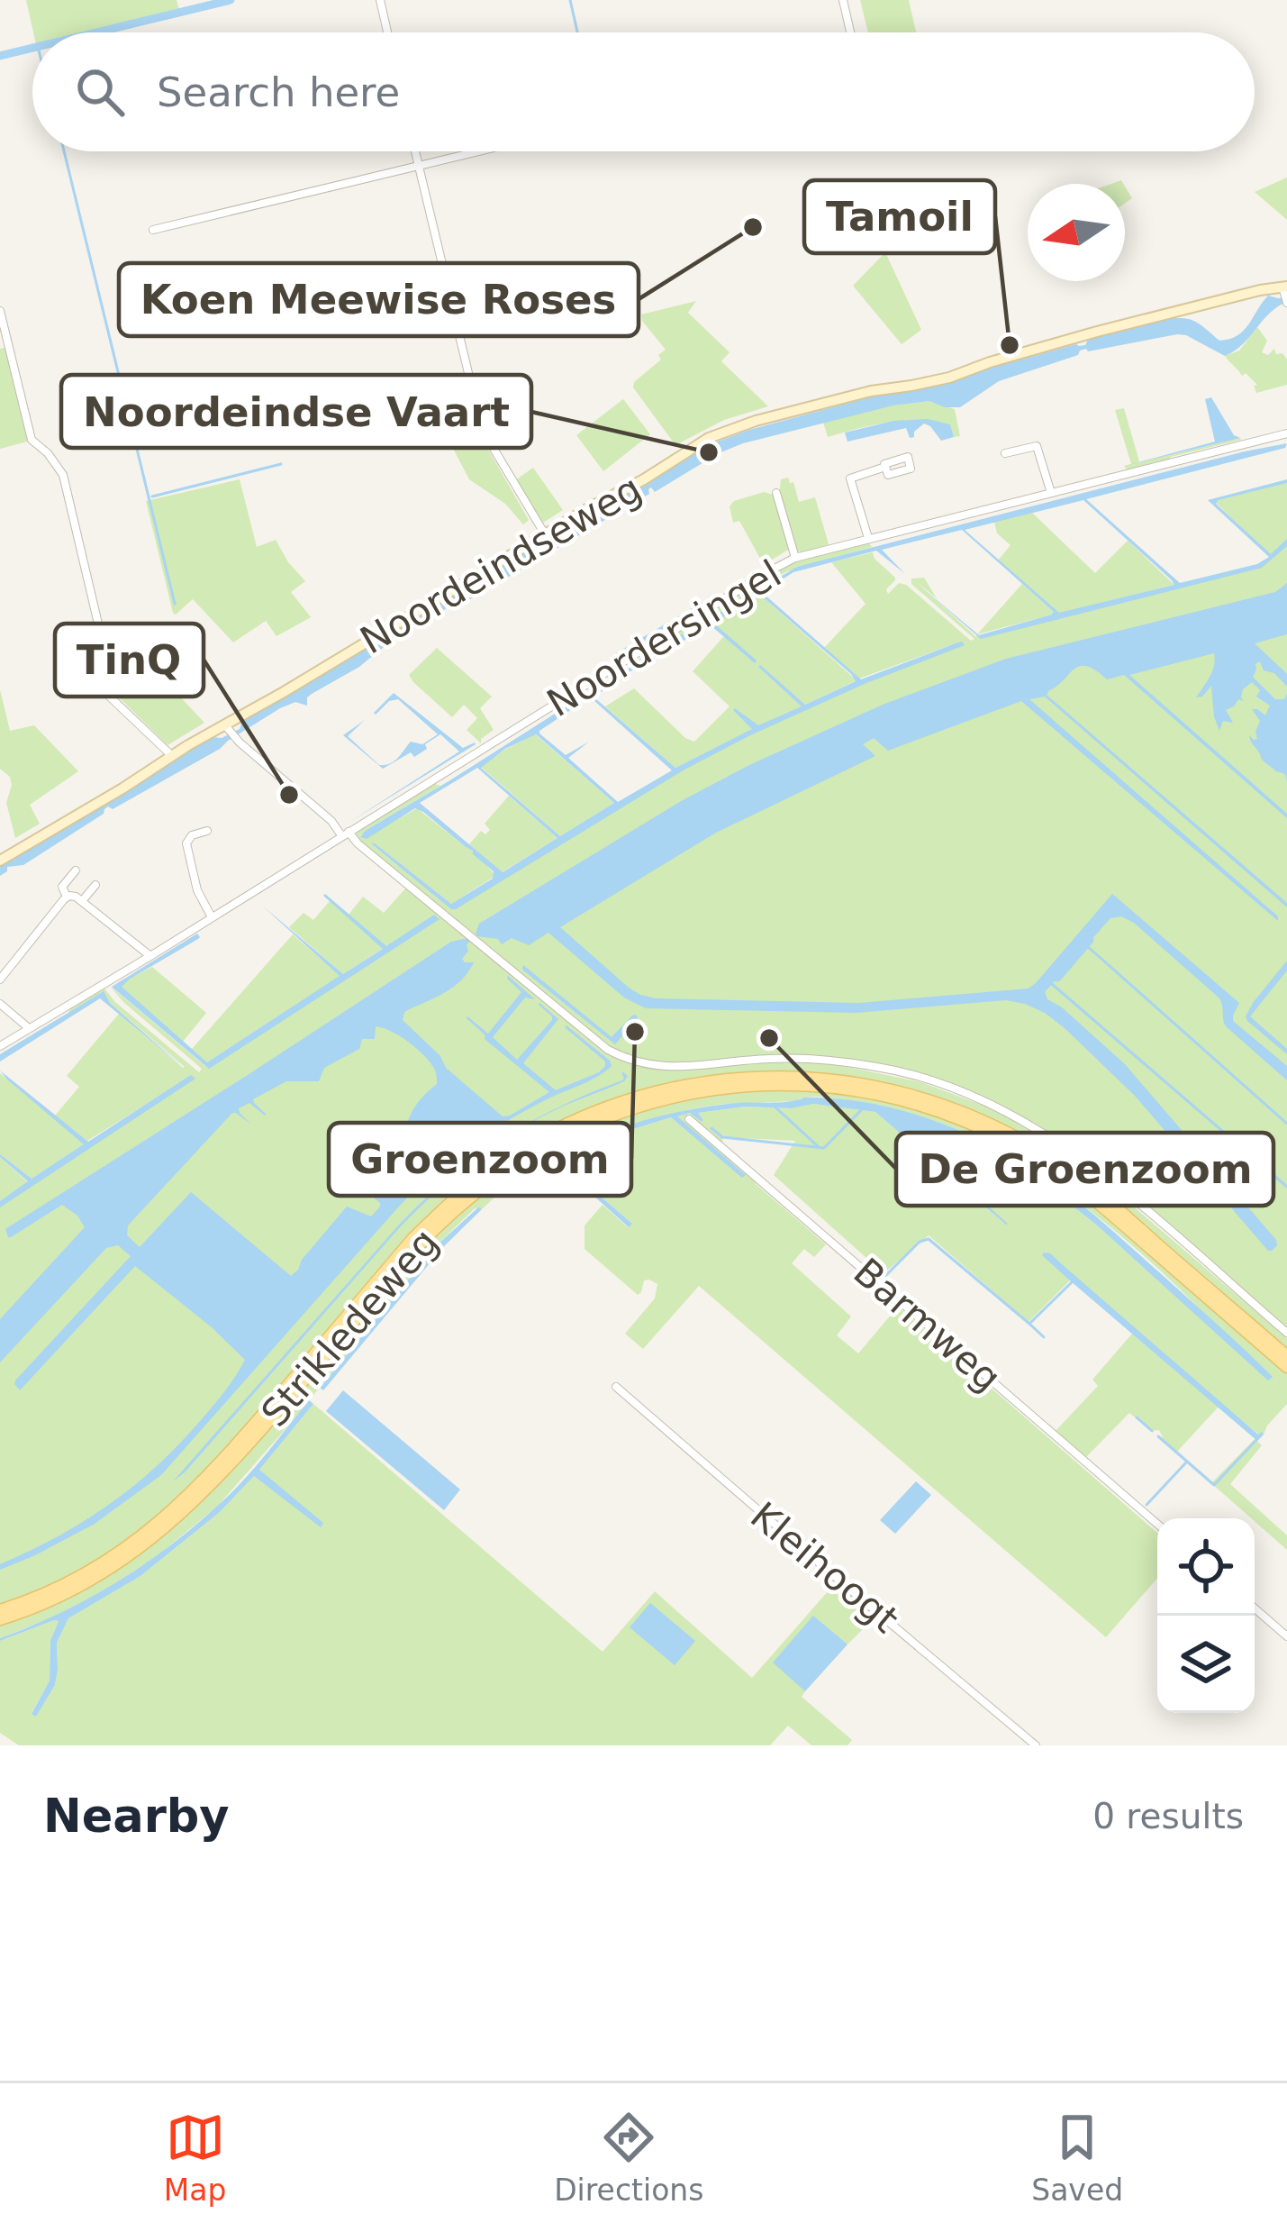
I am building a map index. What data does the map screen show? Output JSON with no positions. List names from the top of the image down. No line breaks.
{"streets":{"main road":["Strikledeweg"],"street":["Noordeindseweg","Noordersingel","Barmweg","Kleihoogt"]},"places":["Koen Meewise Roses","Tamoil","Noordeindse Vaart","TinQ","Groenzoom","De Groenzoom"],"north":"left","page":{"search":"Search here","heading":["Nearby","0 results"],"nav":["Map","Directions","Saved"]}}
